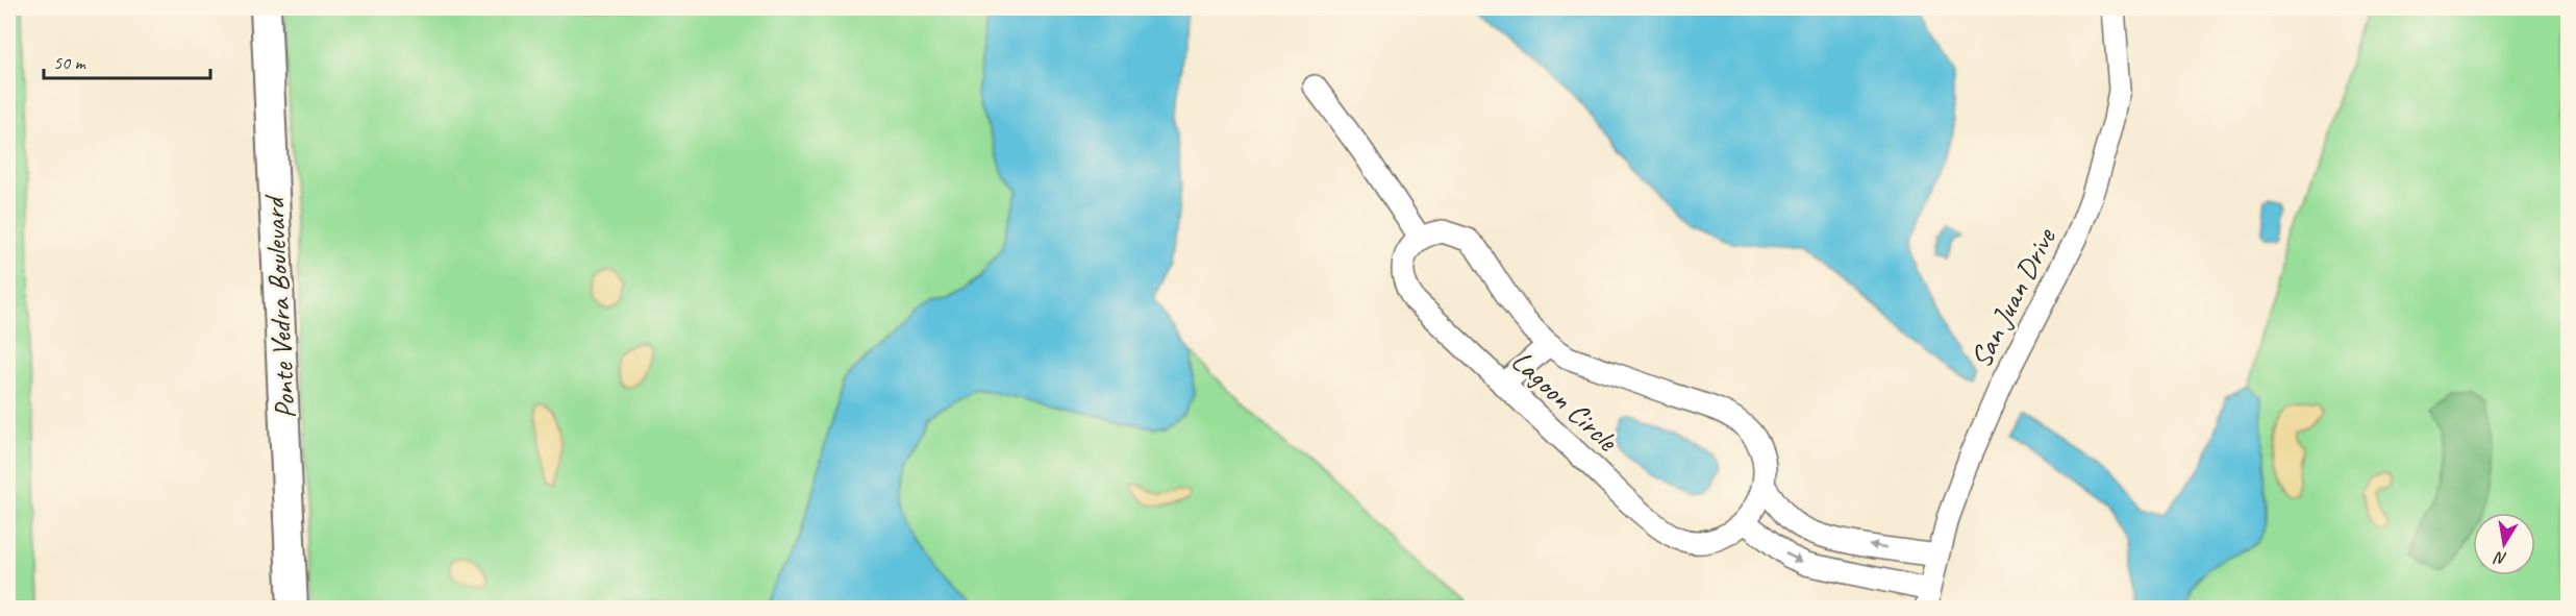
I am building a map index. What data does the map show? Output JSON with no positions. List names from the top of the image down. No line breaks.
{"streets":{"street":["San Juan Drive","Ponte Vedra Boulevard","Lagoon Circle"]},"scale_bar":"50 m","north":"bottom"}
